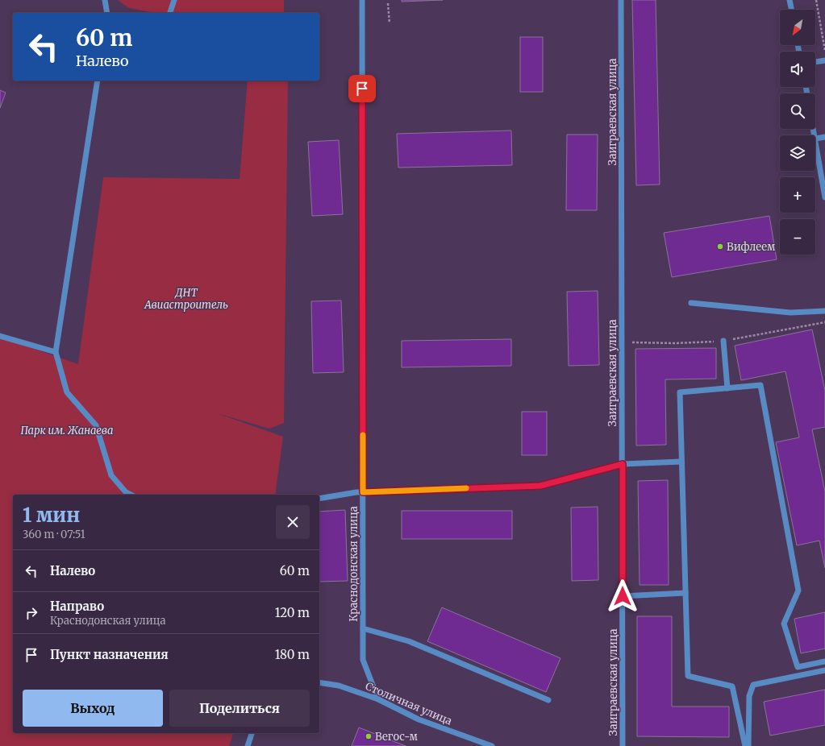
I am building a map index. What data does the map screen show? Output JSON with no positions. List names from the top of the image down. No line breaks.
{"streets":{"street":["Заиграевская улица","Краснодонская улица","Столичная улица"]},"crossings":[["Краснодонская улица","Столичная улица"]],"parks":["ДНТ Авиастроитель","Парк им. Жанаева"],"places":["Вифлеем","Вегос-м"],"north":"bottom left","page":{"map_buttons":["+","−"],"turn":["60 m","Налево"],"heading":["1 мин","360 m · 07:51"],"list":[{"name":"Налево","value":"60 m"},{"name":"Направо","note":"Краснодонская улица","value":"120 m"},{"name":"Пункт назначения","value":"180 m"}],"buttons":["Выход","Поделиться"]}}
